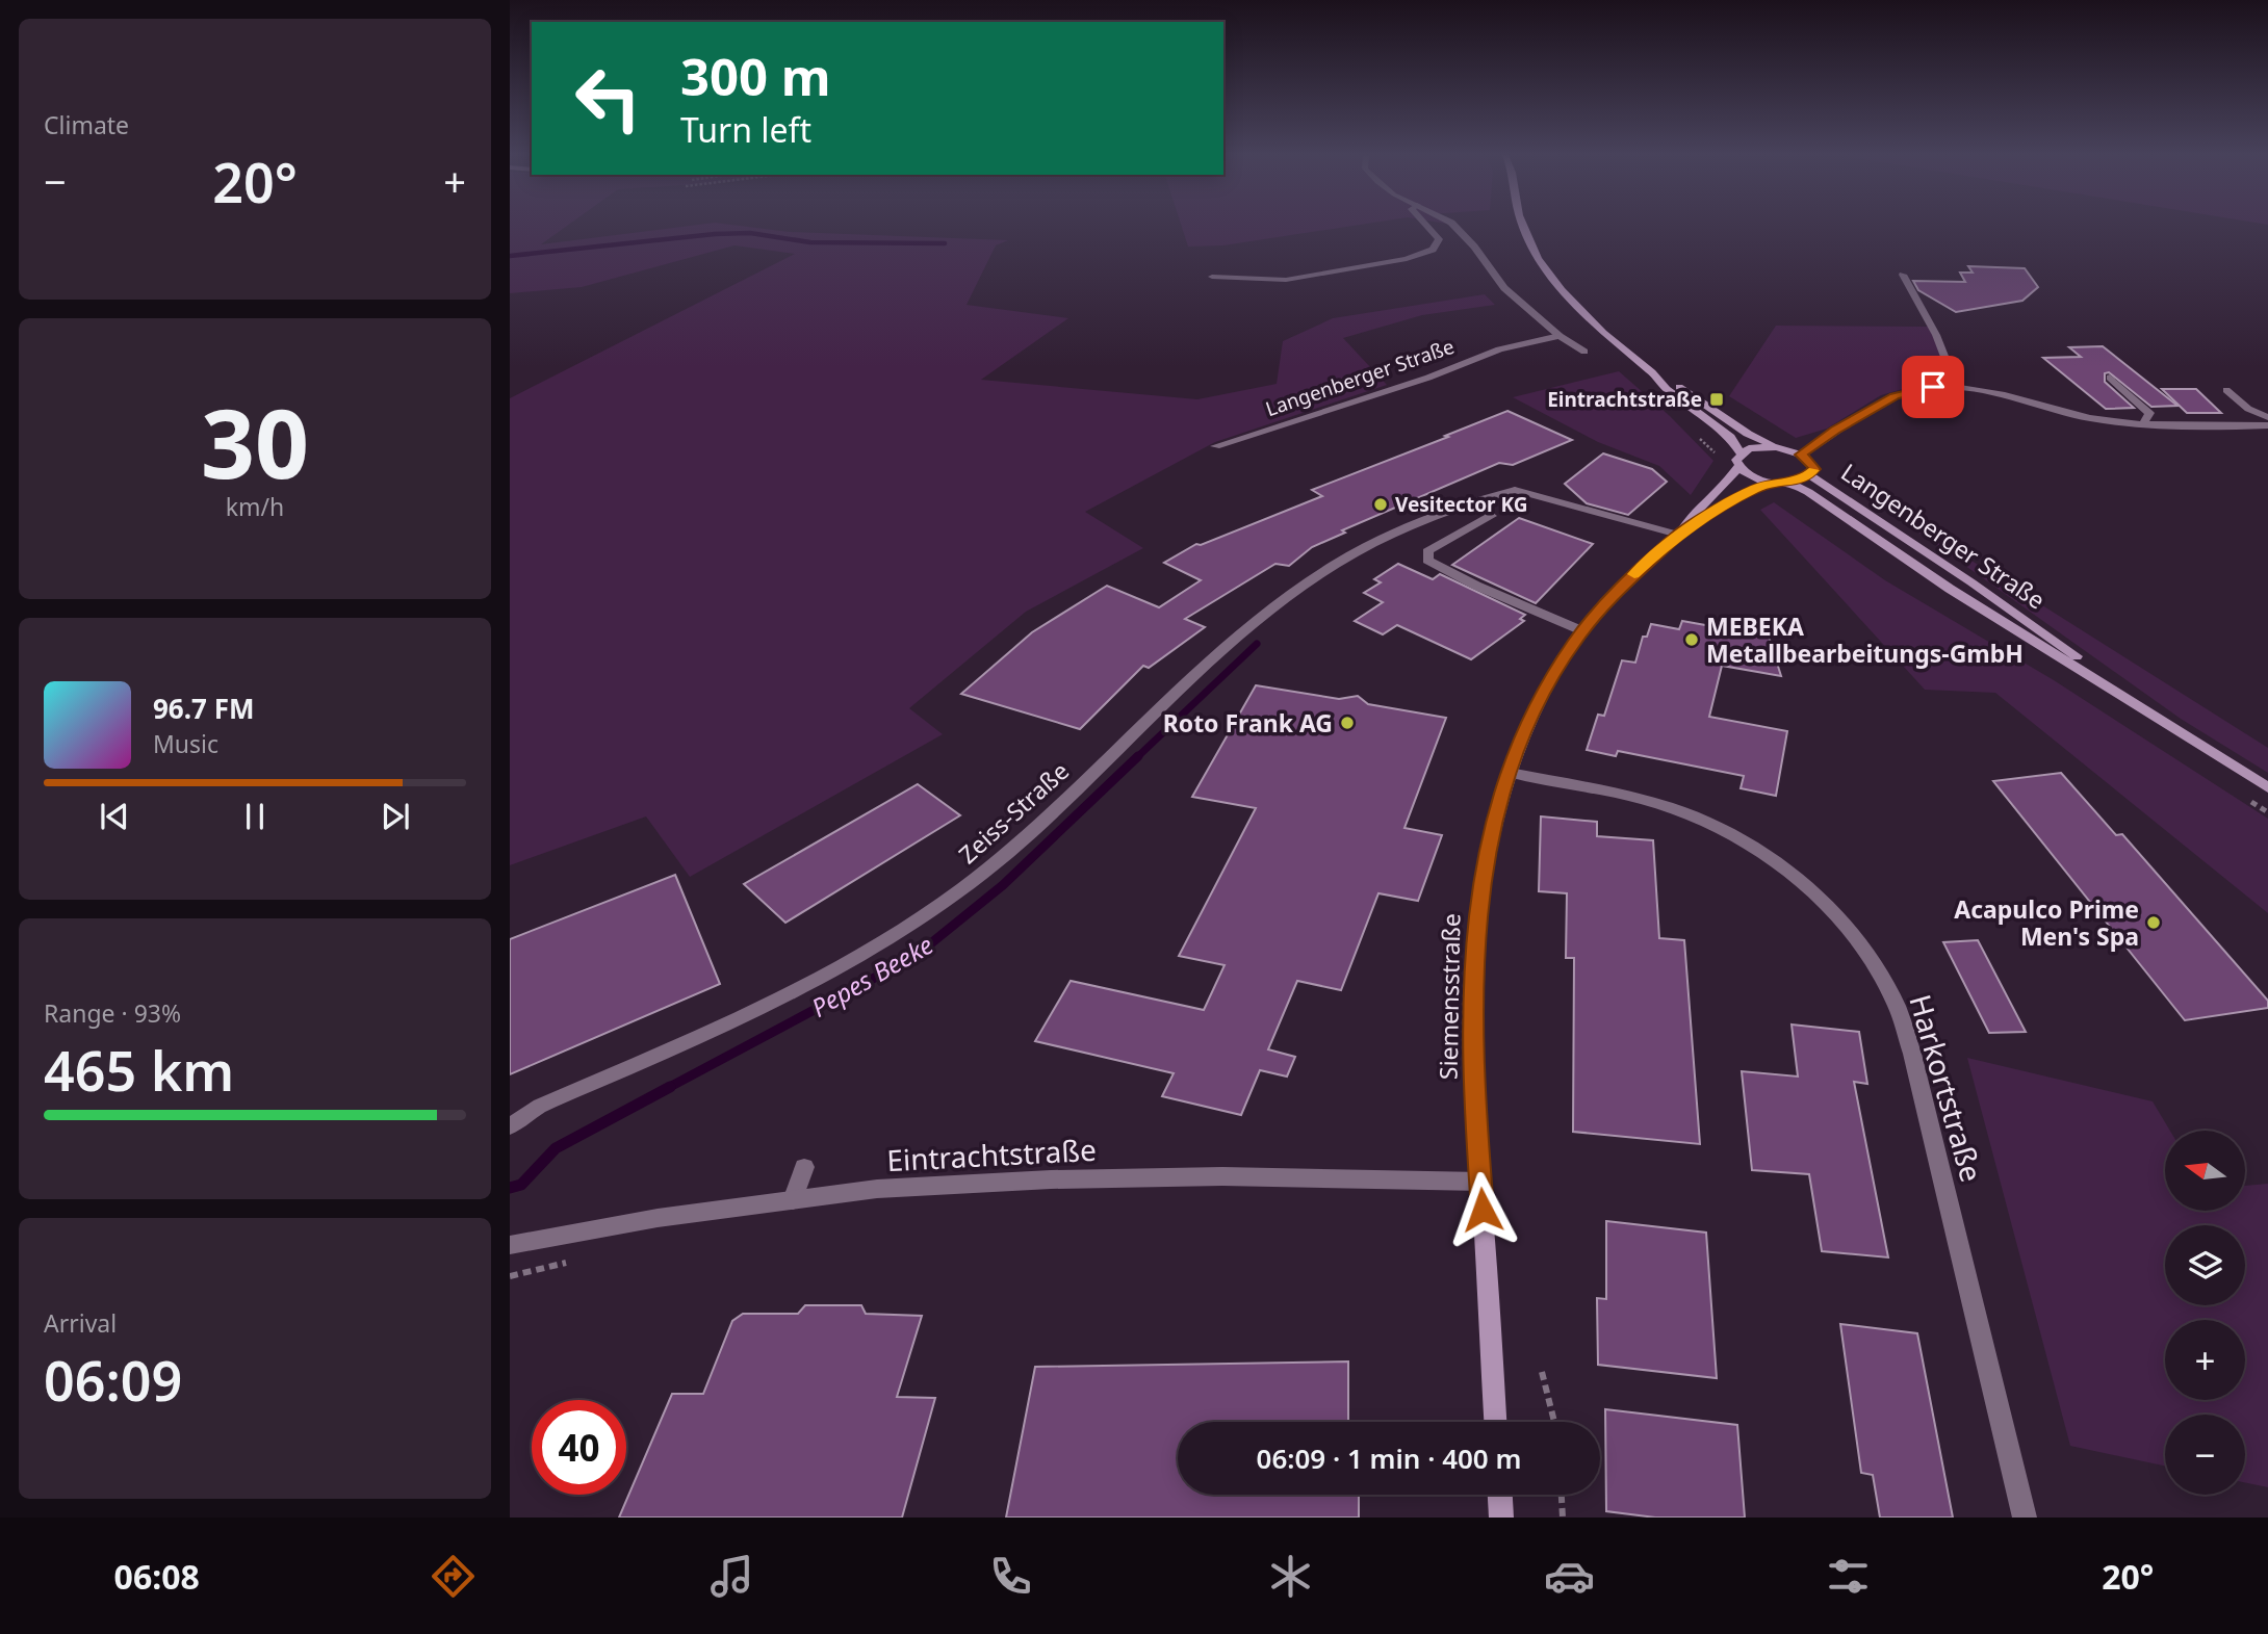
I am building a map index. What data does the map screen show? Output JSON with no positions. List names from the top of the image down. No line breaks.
{"streets":{"main road":["Langenberger Straße","Siemensstraße"],"street":["Zeiss-Straße","Harkortstraße","Eintrachtstraße"]},"crossings":[["Zeiss-Straße","Siemensstraße"],["Siemensstraße","Harkortstraße"],["Siemensstraße","Eintrachtstraße"]],"water":["Pepes Beeke"],"places":{"transit":["Eintrachtstraße"],"other":["Vesitector KG","MEBEKA Metallbearbeitungs-GmbH","Roto Frank AG","Acapulco Prime Men's Spa"]},"north":"left","page":{"tile":["Climate",["30","km/h"],["Range · 93%","465 km"],["Arrival","06:09"]],"turn":["300 m","Turn left"],"heat":["−","20°","+"],"song":["96.7 FM","Music"],"map_buttons":["+","−"],"limit":"40","trip":"06:09 · 1 min · 400 m","tabs":["06:08","20°"]}}
